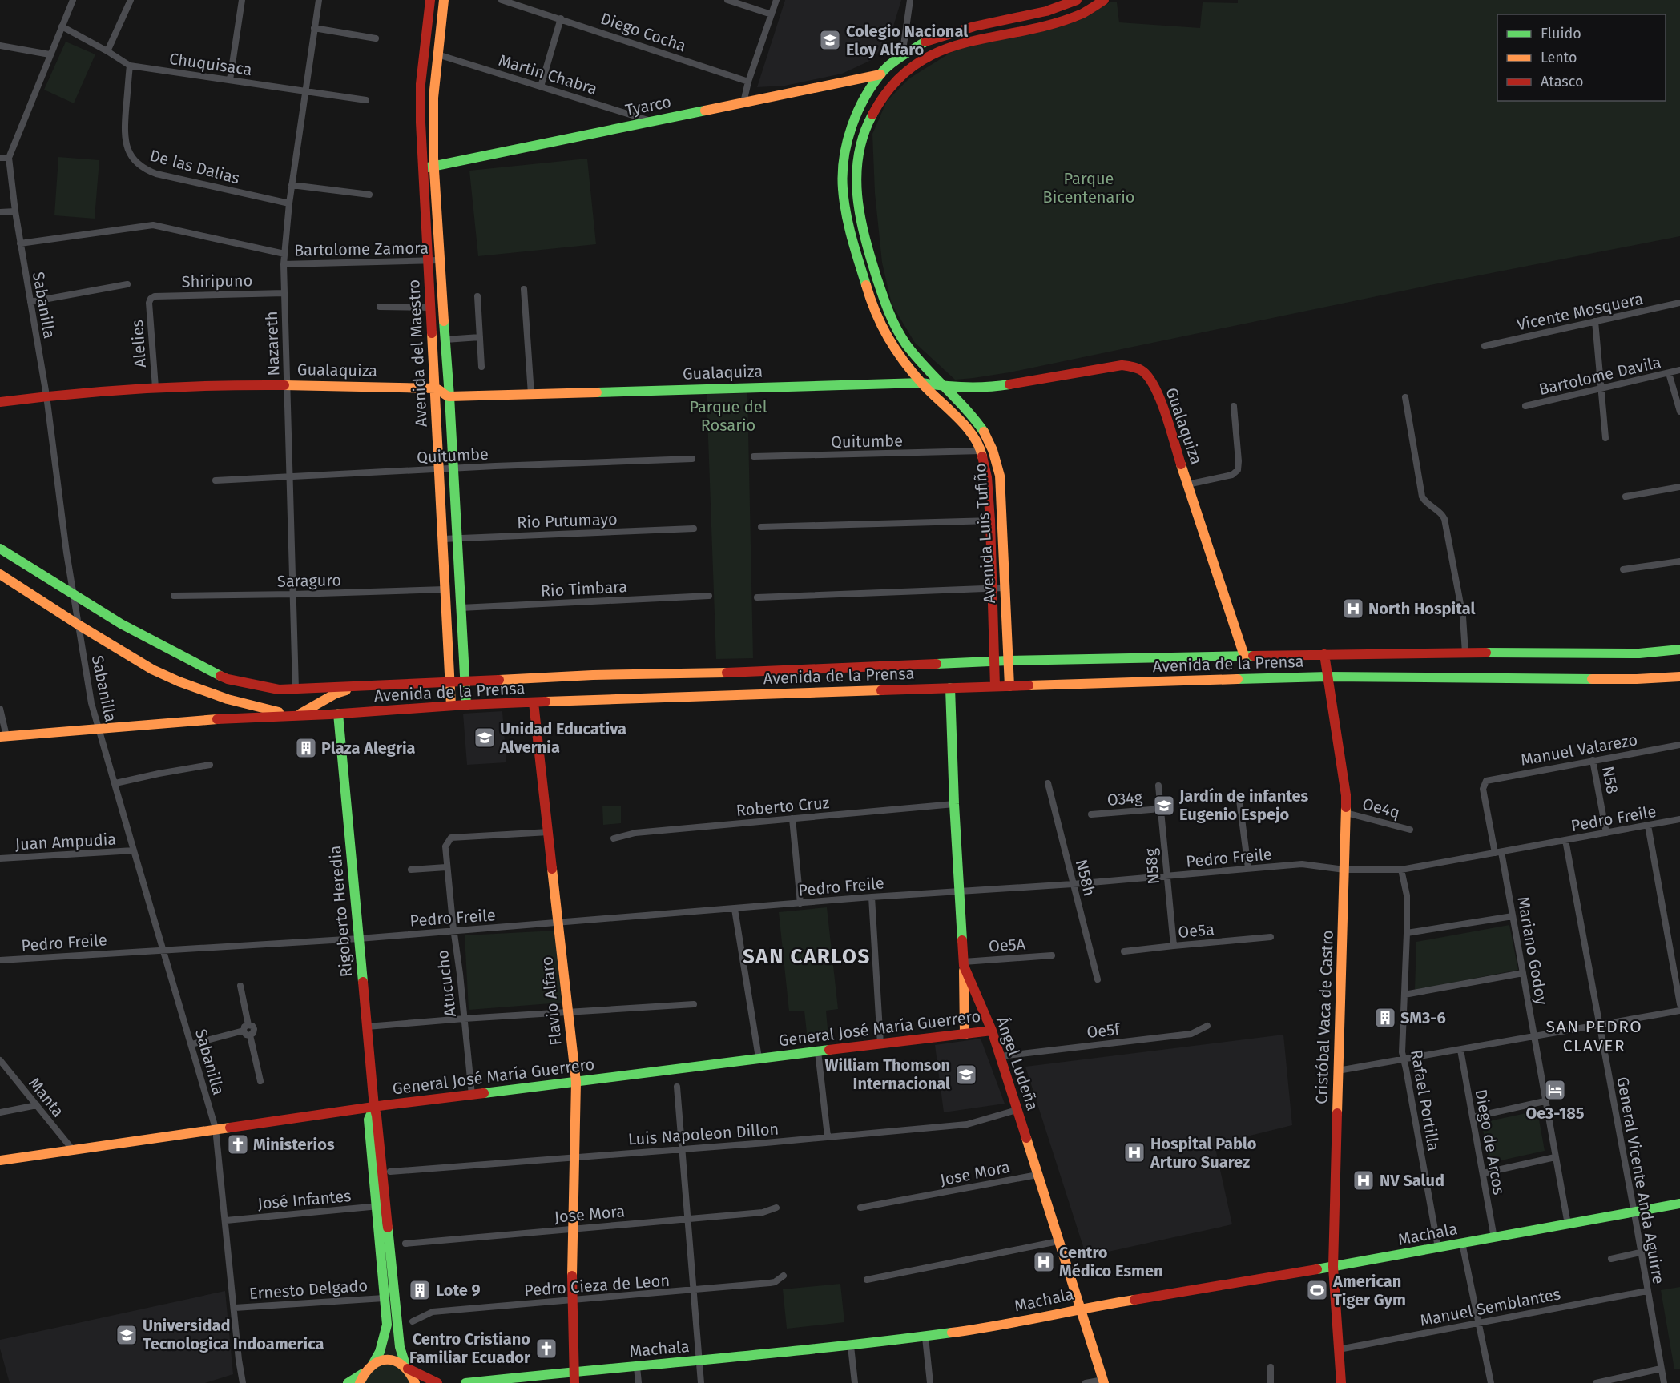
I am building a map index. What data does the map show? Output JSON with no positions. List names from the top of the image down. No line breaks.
{"streets":{"main road":["Tyarco","Avenida del Maestro","Gualaquiza","Avenida Luis Tufiño","Avenida de la Prensa","Rigoberto Heredia","Flavio Alfaro","Cristóbal Vaca de Castro","General José María Guerrero","Ángel Ludeña","Machala"],"street":["Diego Cocha","Chuquisaca","Martin Chabra","De las Dalias","Bartolome Zamora","Shiripuno","Sabanilla","Vicente Mosquera","Alelies","Nazareth","Bartolome Davila","Quitumbe","Rio Putumayo","Saraguro","Rio Timbara","Manuel Valarezo","N58","O34g","Roberto Cruz","Oe4q","Pedro Freile","Juan Ampudia","N58g","N58h","Oe5a","Oe5A","Mariano Godoy","Atucucho","Oe5f","Manta","Rafael Portilla","Luis Napoleon Dillon","Diego de Arcos","Jose Mora","General Vicente Anda Aguirre","José Infantes","Pedro Cieza de Leon","Ernesto Delgado","Manuel Semblantes"]},"crossings":[["Chuquisaca","De las Dalias"],["Chuquisaca","Sabanilla"],["Chuquisaca","Nazareth"],["Martin Chabra","Tyarco"],["Martin Chabra","Avenida del Maestro"],["Tyarco","Avenida del Maestro"],["Tyarco","Avenida Luis Tufiño"],["De las Dalias","Nazareth"],["Bartolome Zamora","Sabanilla"],["Bartolome Zamora","Nazareth"],["Bartolome Zamora","Avenida del Maestro"],["Shiripuno","Alelies"],["Shiripuno","Nazareth"],["Sabanilla","Gualaquiza"],["Sabanilla","Avenida de la Prensa"],["Sabanilla","Pedro Freile"],["Sabanilla","Juan Ampudia"],["Sabanilla","General José María Guerrero"],["Sabanilla","José Infantes"],["Sabanilla","Ernesto Delgado"],["Alelies","Gualaquiza"],["Nazareth","Gualaquiza"],["Nazareth","Quitumbe"],["Nazareth","Saraguro"],["Nazareth","Avenida de la Prensa"],["Avenida del Maestro","Gualaquiza"],["Avenida del Maestro","Quitumbe"],["Avenida del Maestro","Rio Putumayo"],["Avenida del Maestro","Saraguro"],["Avenida del Maestro","Rio Timbara"],["Avenida del Maestro","Avenida de la Prensa"],["Gualaquiza","Avenida Luis Tufiño"],["Gualaquiza","Avenida de la Prensa"],["Quitumbe","Avenida Luis Tufiño"],["Avenida Luis Tufiño","Avenida de la Prensa"],["Avenida de la Prensa","Rigoberto Heredia"],["Avenida de la Prensa","Flavio Alfaro"],["Avenida de la Prensa","Cristóbal Vaca de Castro"],["Avenida de la Prensa","Ángel Ludeña"],["Manuel Valarezo","N58"],["Manuel Valarezo","Mariano Godoy"],["N58","Pedro Freile"],["O34g","N58g"],["Roberto Cruz","Ángel Ludeña"],["Oe4q","Cristóbal Vaca de Castro"],["Pedro Freile","N58g"],["Pedro Freile","N58h"],["Pedro Freile","Rigoberto Heredia"],["Pedro Freile","Mariano Godoy"],["Pedro Freile","Atucucho"],["Pedro Freile","Flavio Alfaro"],["Pedro Freile","Cristóbal Vaca de Castro"],["Pedro Freile","Ángel Ludeña"],["Pedro Freile","Rafael Portilla"],["Pedro Freile","General Vicente Anda Aguirre"],["N58g","Oe5a"],["Rigoberto Heredia","General José María Guerrero"],["Rigoberto Heredia","José Infantes"],["Rigoberto Heredia","Ernesto Delgado"],["Oe5A","Ángel Ludeña"],["Mariano Godoy","Machala"],["Atucucho","Flavio Alfaro"],["Atucucho","General José María Guerrero"],["Flavio Alfaro","General José María Guerrero"],["Flavio Alfaro","Luis Napoleon Dillon"],["Flavio Alfaro","Jose Mora"],["Flavio Alfaro","Machala"],["Flavio Alfaro","Pedro Cieza de Leon"],["Cristóbal Vaca de Castro","Machala"],["Cristóbal Vaca de Castro","Manuel Semblantes"],["General José María Guerrero","Ángel Ludeña"],["General José María Guerrero","Manta"],["Oe5f","Ángel Ludeña"],["Ángel Ludeña","Luis Napoleon Dillon"],["Ángel Ludeña","Jose Mora"],["Ángel Ludeña","Machala"],["Rafael Portilla","Machala"],["Diego de Arcos","Machala"],["General Vicente Anda Aguirre","Machala"],["General Vicente Anda Aguirre","Manuel Semblantes"]],"districts":["SAN CARLOS","SAN PEDRO CLAVER"],"parks":["Parque Bicentenario","Parque del Rosario"],"places":{"school or university":["Colegio Nacional Eloy Alfaro","Unidad Educativa Alvernia","Jardín de infantes Eugenio Espejo","William Thomson Internacional","Universidad Tecnologica Indoamerica"],"hospital":["North Hospital","Hospital Pablo Arturo Suarez","NV Salud","Centro Médico Esmen"],"building":["Plaza Alegria","SM3-6","Lote 9"],"hotel":["Oe3-185"],"church":["Ministerios","Centro Cristiano Familiar Ecuador"],"sports":["American Tiger Gym"]},"legend":["Fluido","Lento","Atasco"]}
